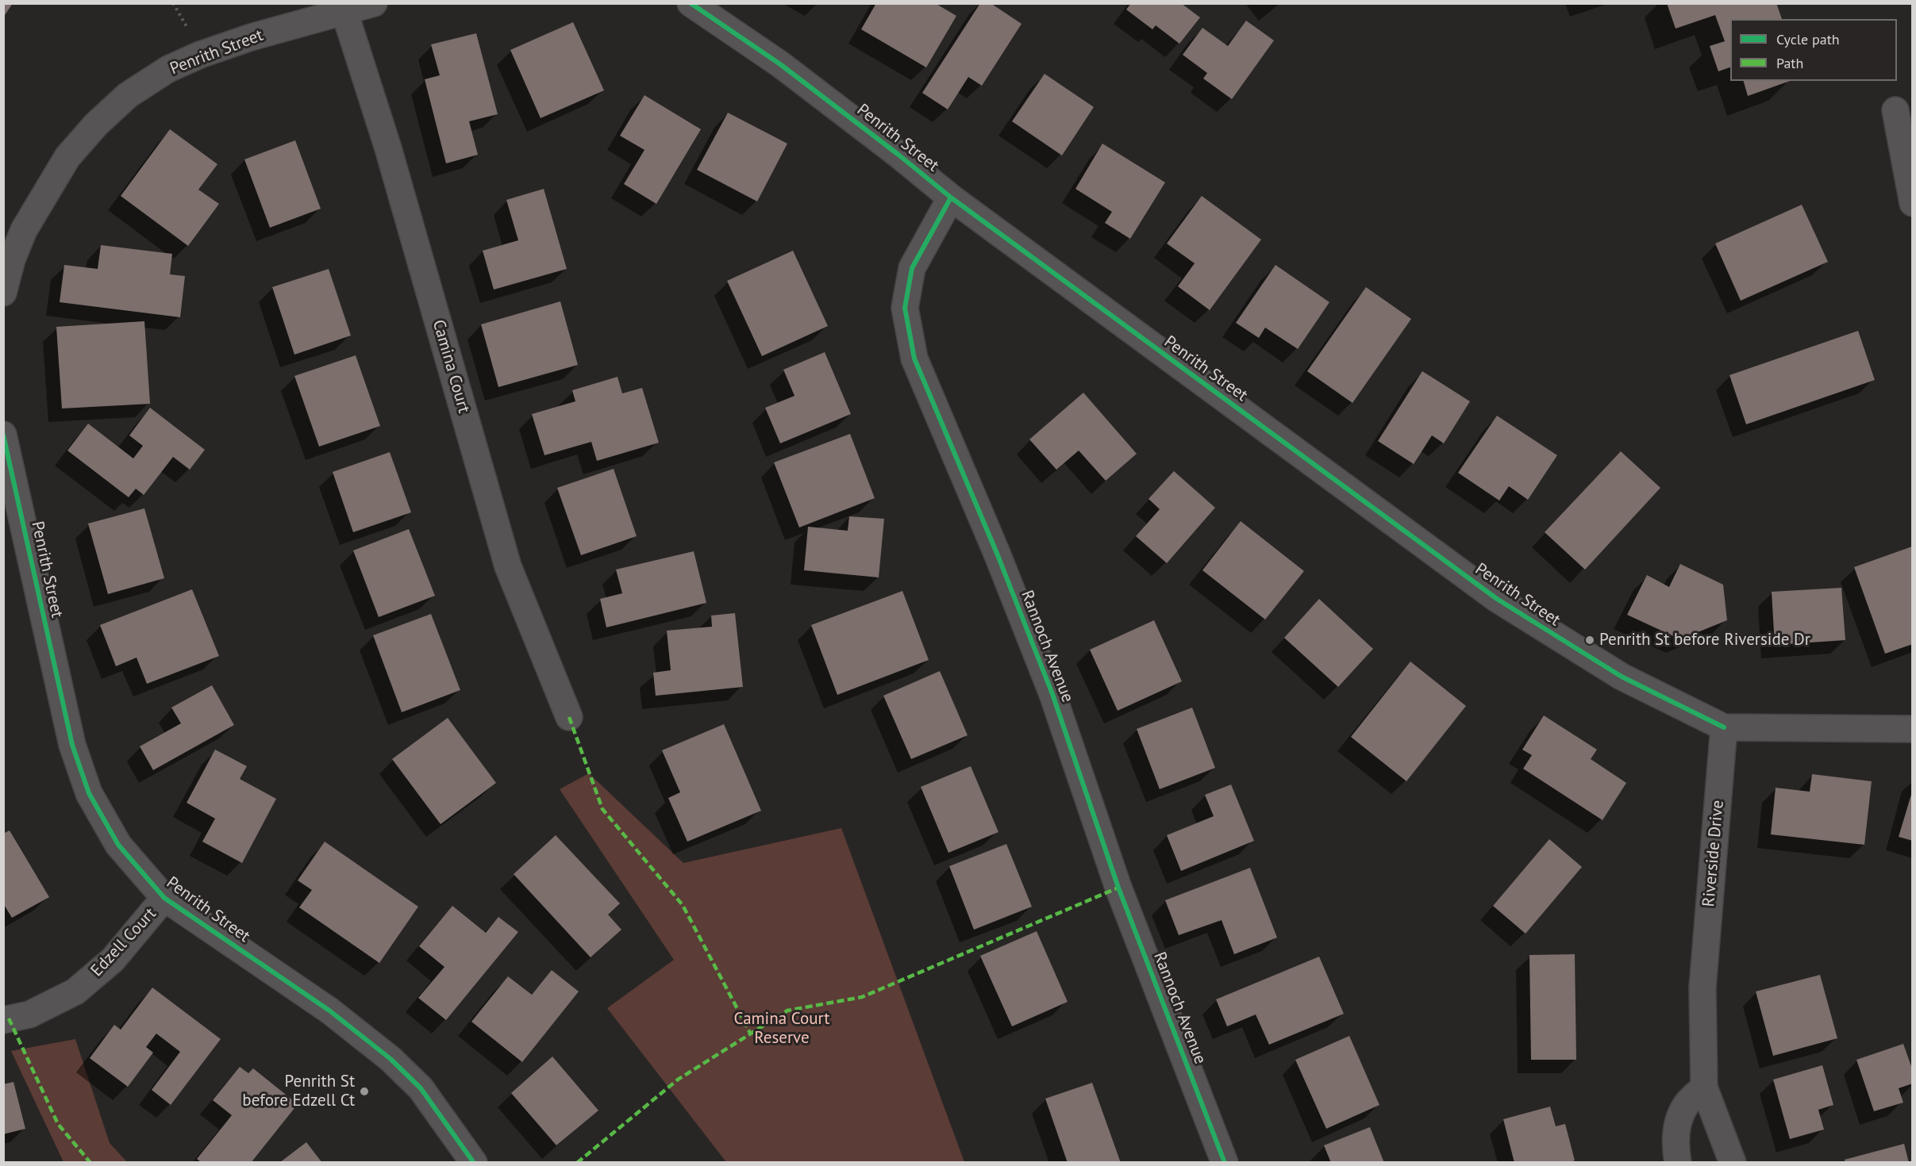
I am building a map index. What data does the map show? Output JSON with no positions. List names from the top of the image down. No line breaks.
{"streets":{"street":["Penrith Street","Camina Court","Rannoch Avenue","Riverside Drive","Edzell Court"]},"crossings":[["Penrith Street","Camina Court"],["Penrith Street","Rannoch Avenue"],["Penrith Street","Riverside Drive"],["Penrith Street","Edzell Court"]],"parks":["Camina Court Reserve"],"places":["Penrith St before Riverside Dr","Penrith St before Edzell Ct"],"legend":["Cycle path","Path"]}
